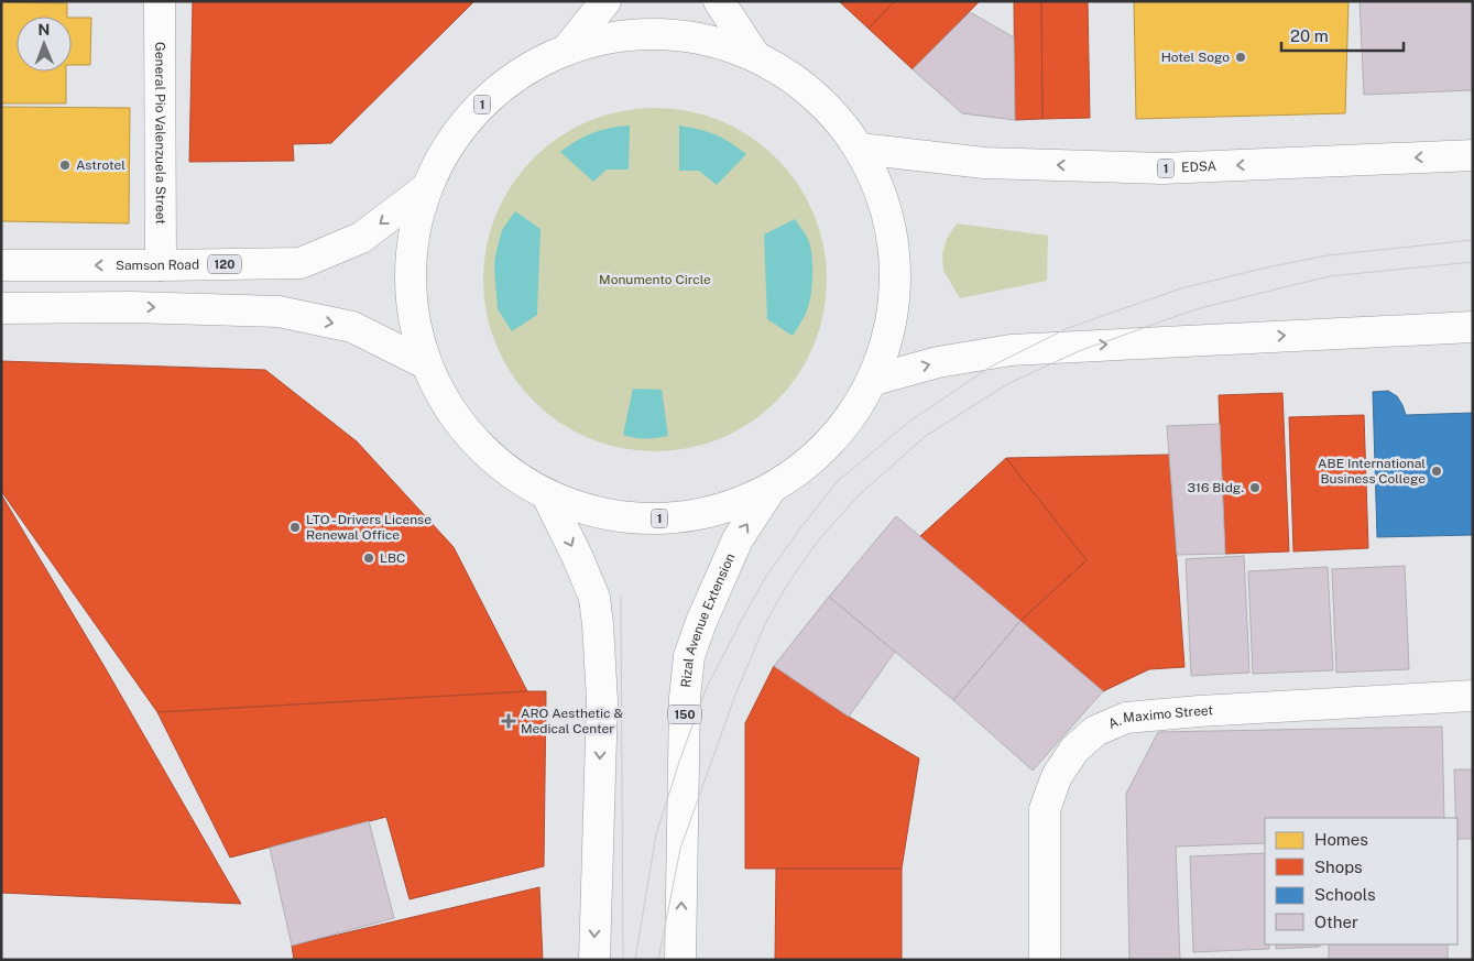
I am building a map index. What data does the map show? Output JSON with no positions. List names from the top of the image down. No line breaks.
{"streets":{"main road":["1","General Pio Valenzuela Street","EDSA","120","Samson Road","Rizal Avenue Extension","150","A. Maximo Street"]},"crossings":[["1","EDSA"],["1","Samson Road"],["1","Rizal Avenue Extension"],["General Pio Valenzuela Street","Samson Road"]],"parks":["Monumento Circle"],"places":{"other":["Hotel Sogo","Astrotel","ABE International Business College","316 Bldg.","LTO - Drivers License Renewal Office","LBC"],"health":["ARO Aesthetic & Medical Center"]},"legend":["Homes","Shops","Schools","Other"],"scale_bar":"20 m","north":"top"}
